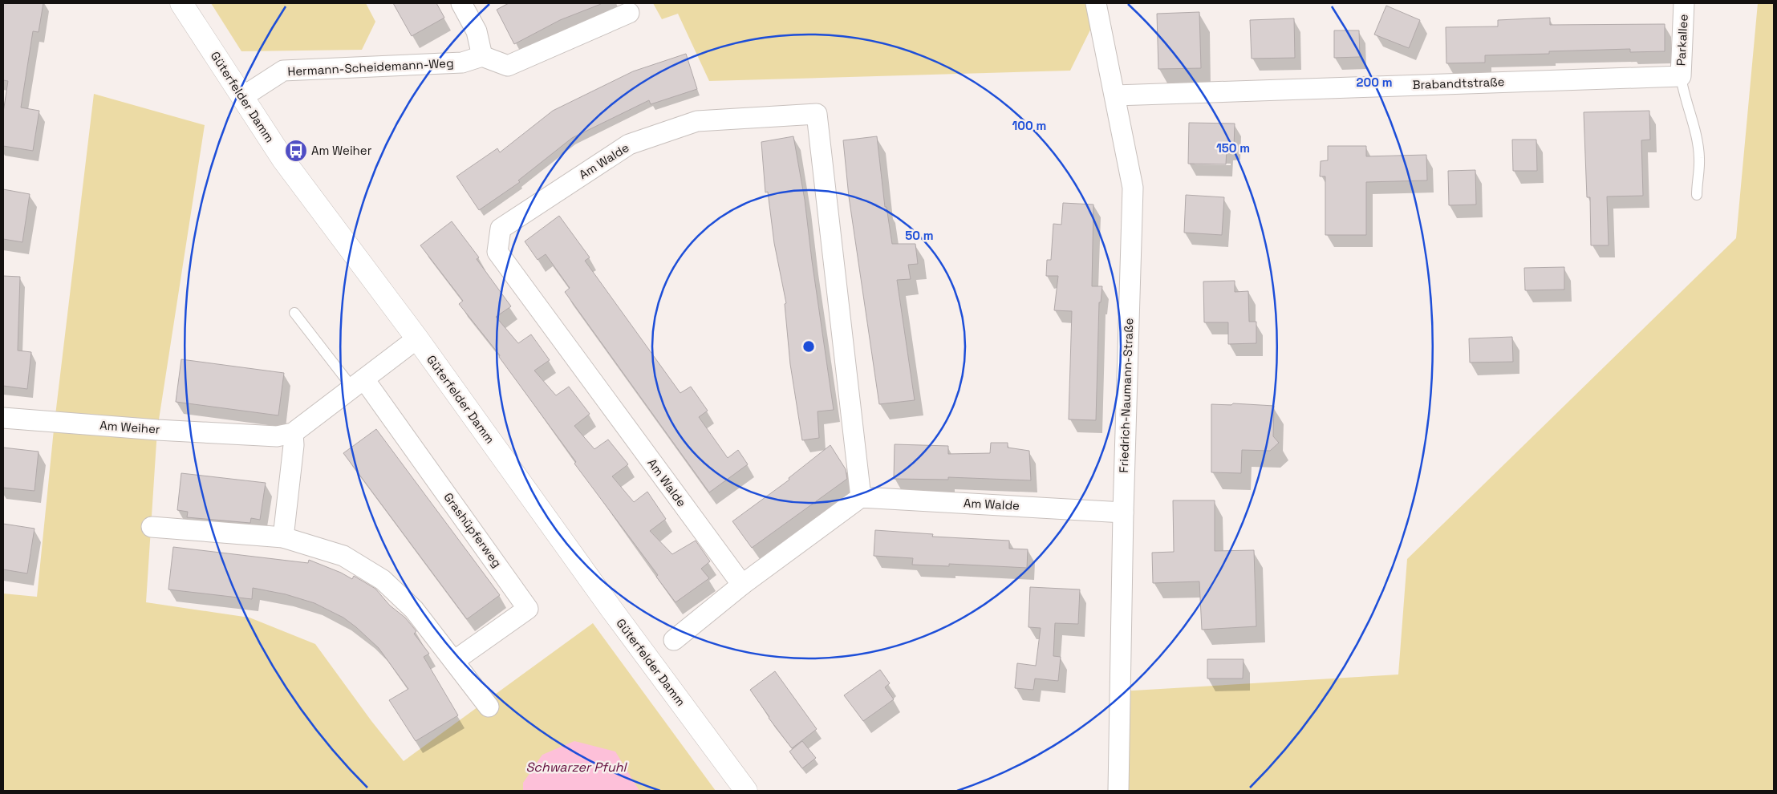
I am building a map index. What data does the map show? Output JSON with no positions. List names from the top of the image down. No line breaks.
{"streets":{"street":["Parkallee","Hermann-Scheidemann-Weg","Brabandtstraße","Güterfelder Damm","Am Walde","Friedrich-Naumann-Straße","Am Weiher","Grashüpferweg"]},"crossings":[["Parkallee","Brabandtstraße"],["Hermann-Scheidemann-Weg","Güterfelder Damm"],["Brabandtstraße","Friedrich-Naumann-Straße"],["Güterfelder Damm","Am Weiher"],["Am Walde","Friedrich-Naumann-Straße"],["Am Weiher","Grashüpferweg"]],"water":["Schwarzer Pfuhl"],"places":{"bus stop":["Am Weiher"]},"rings":["200 m","100 m","150 m","50 m"]}
